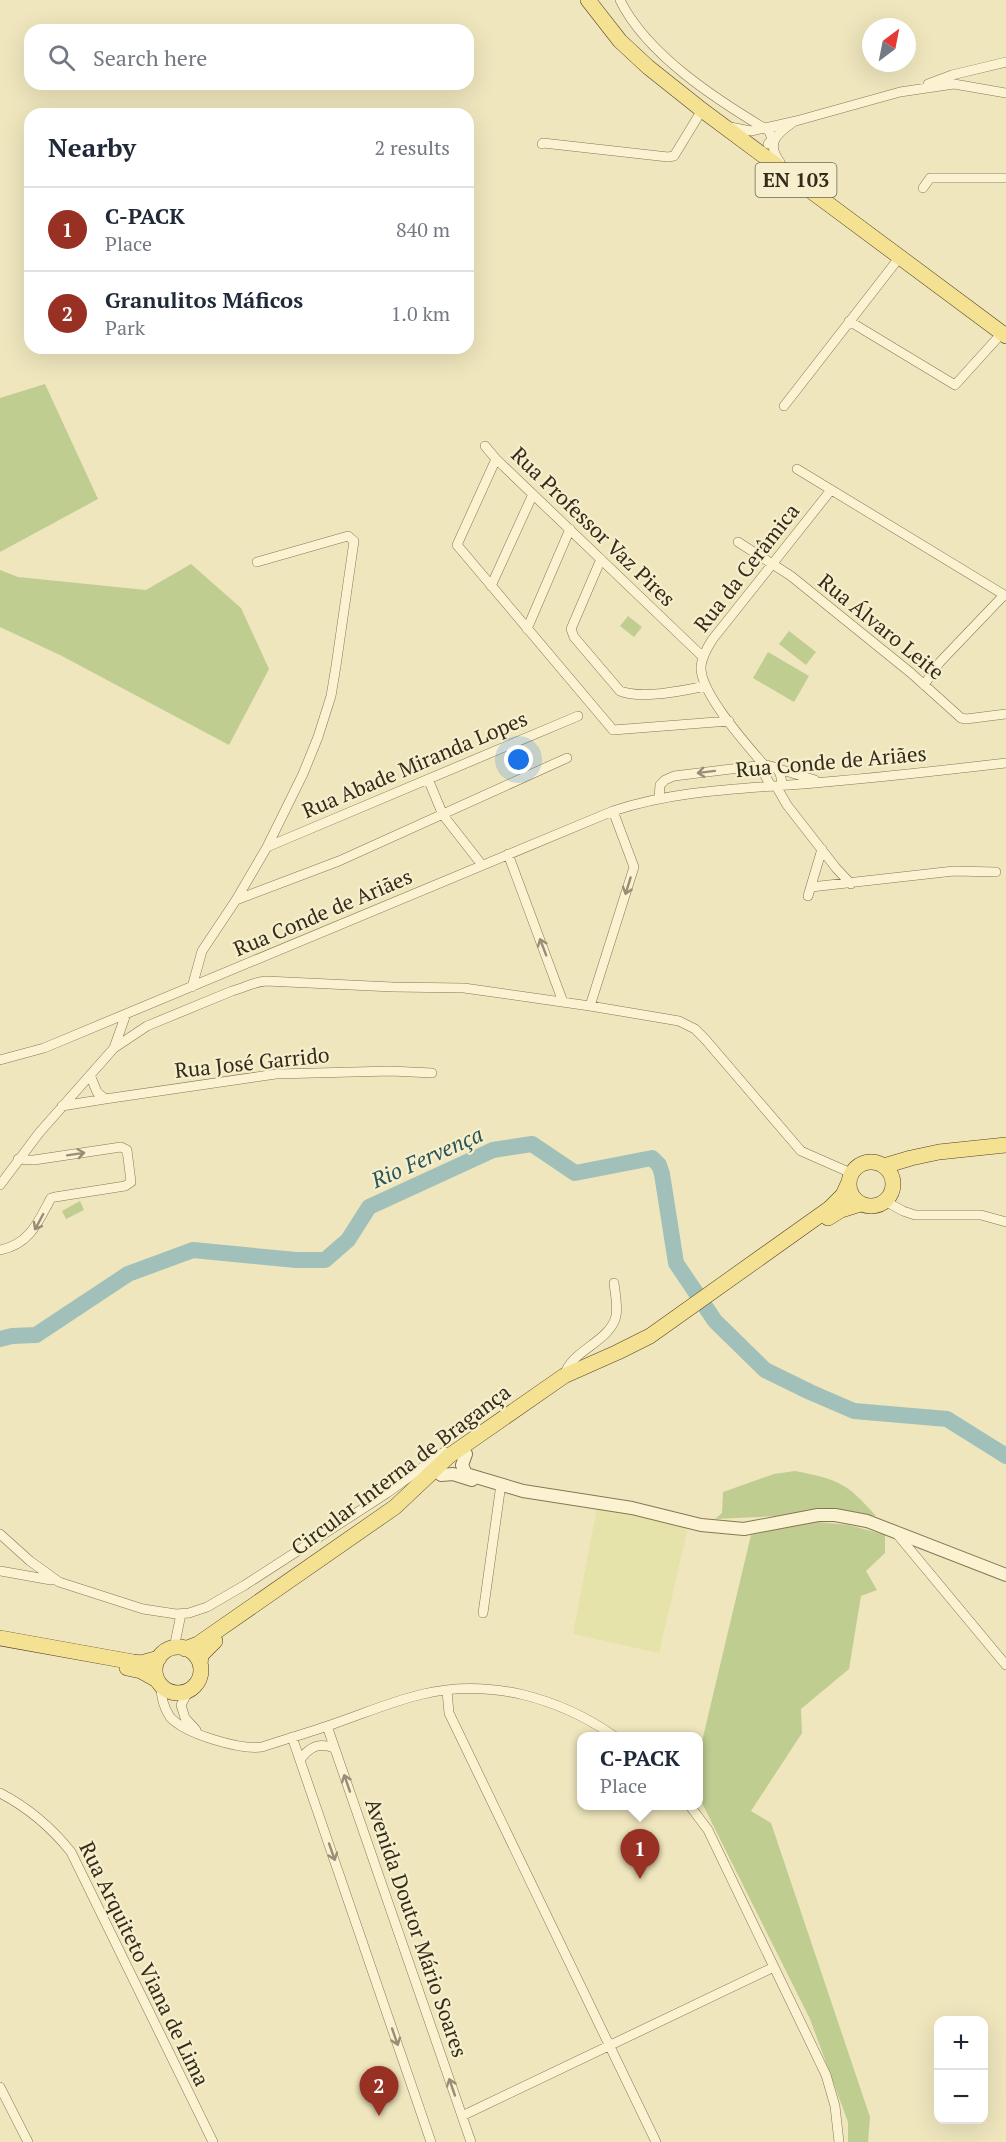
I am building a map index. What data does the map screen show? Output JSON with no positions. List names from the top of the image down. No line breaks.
{"streets":{"main road":["EN 103","Circular Interna de Bragança"],"street":["Rua Professor Vaz Pires","Rua da Cerâmica","Rua Álvaro Leite","Rua Conde de Ariães","Rua Abade Miranda Lopes","Rua José Garrido","Avenida Doutor Mário Soares","Rua Arquiteto Viana de Lima"]},"crossings":[["Rua Professor Vaz Pires","Rua da Cerâmica"],["Rua da Cerâmica","Rua Álvaro Leite"]],"water":["Rio Fervença"],"north":"top right","page":{"search":"Search here","heading":["Nearby","2 results"],"list":[{"mark":"1","name":"C-PACK","note":"Place","value":"840 m"},{"mark":"2","name":"Granulitos Máficos","note":"Park","value":"1.0 km"}],"popup":["C-PACK","Place"],"pins":["1","2"],"map_buttons":["+","−"]}}
